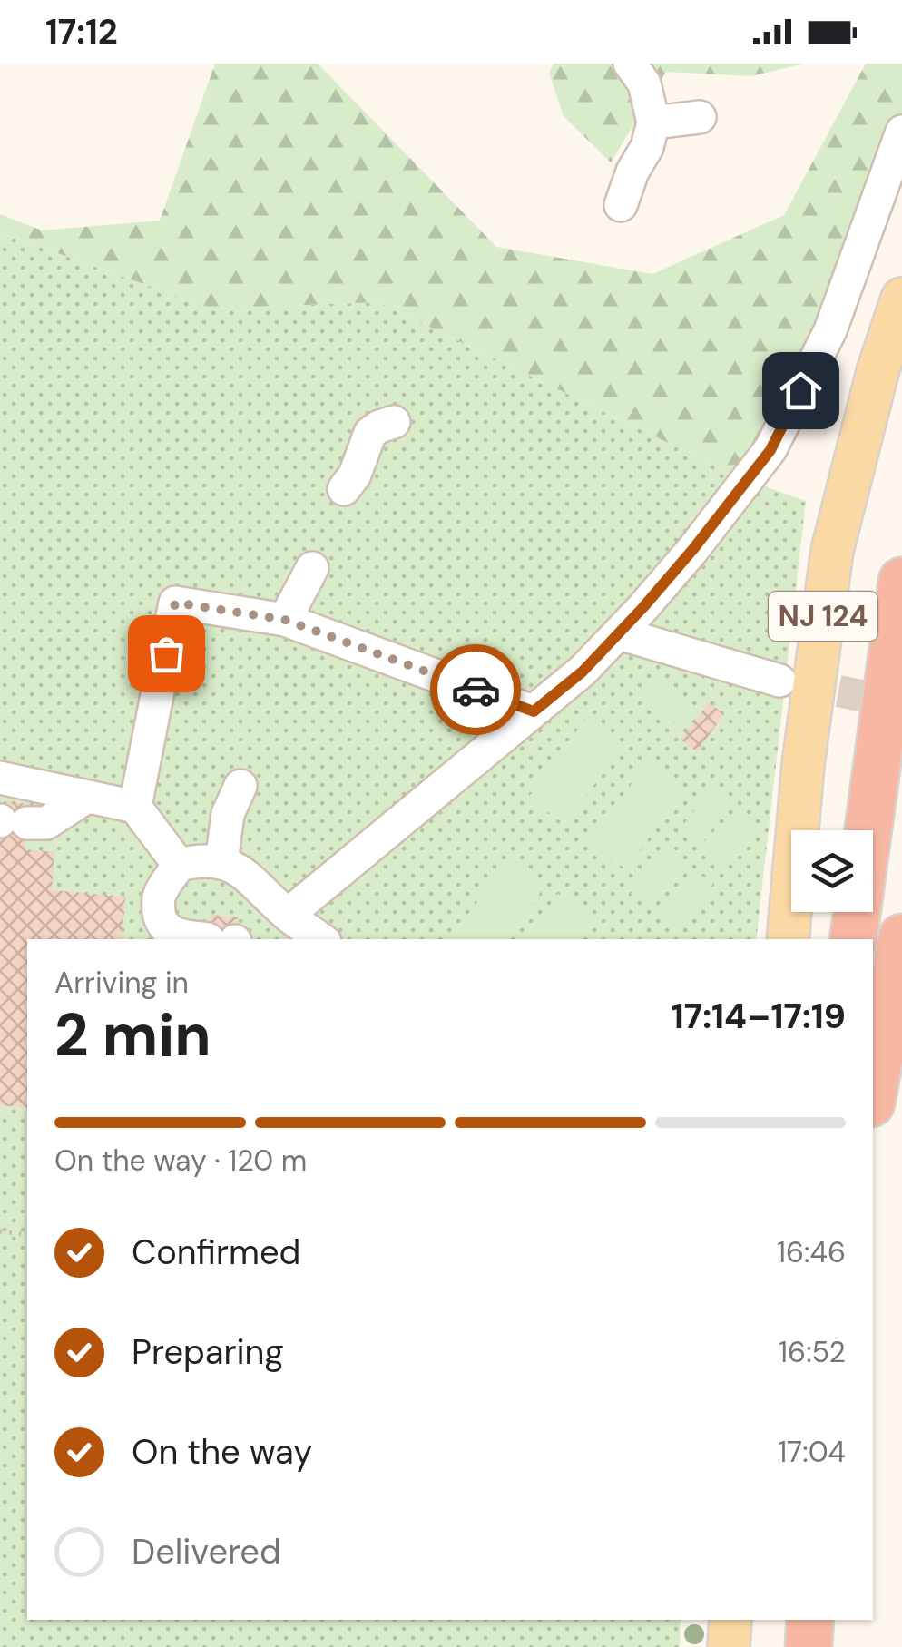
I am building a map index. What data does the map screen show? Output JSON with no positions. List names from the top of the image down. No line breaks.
{"streets":{"main road":["NJ 124"]},"page":{"status":"17:12","heading":["2 min","Arriving in","17:14–17:19"],"bar":"On the way · 120 m","list":[["Confirmed","16:46"],["Preparing","16:52"],["On the way","17:04"],"Delivered"]}}
